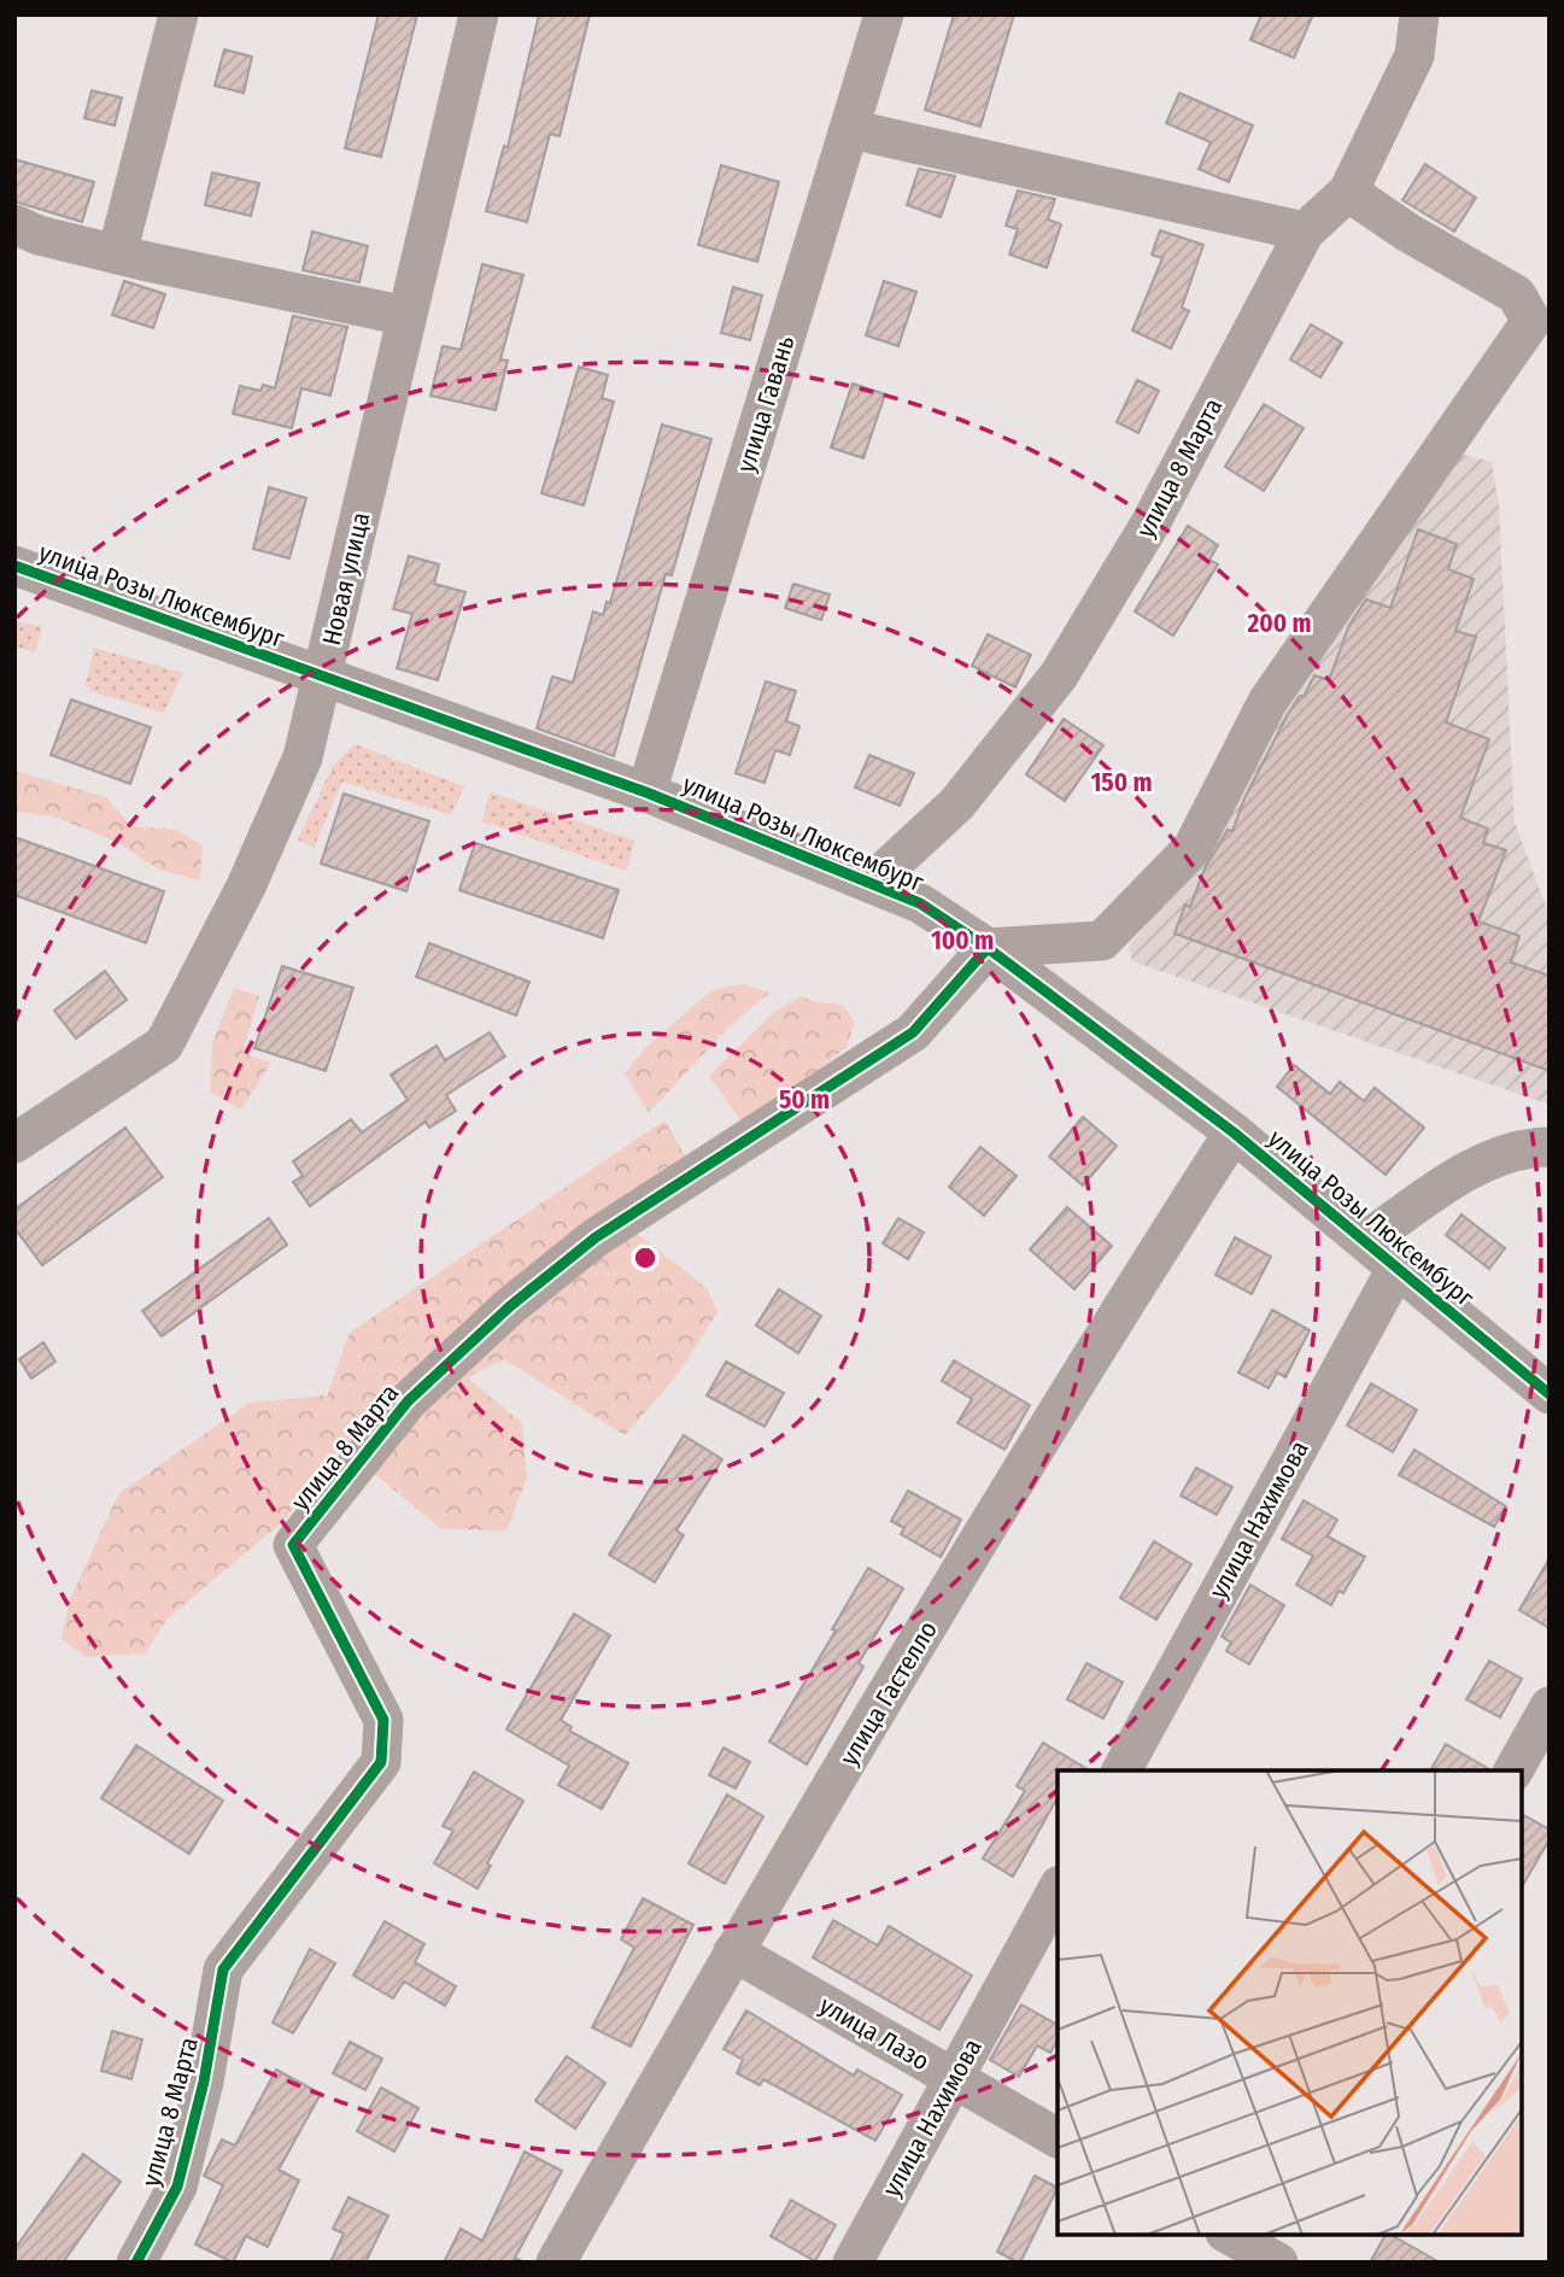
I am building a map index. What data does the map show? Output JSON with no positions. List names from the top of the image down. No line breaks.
{"streets":{"street":["улица Гавань","улица 8 Марта","Новая улица","улица Розы Люксембург","улица Нахимова","улица Гастелло","улица Лазо"]},"crossings":[["улица Гавань","улица Розы Люксембург"],["улица 8 Марта","улица Розы Люксембург"],["Новая улица","улица Розы Люксембург"],["улица Розы Люксембург","улица Нахимова"],["улица Розы Люксембург","улица Гастелло"],["улица Нахимова","улица Лазо"],["улица Гастелло","улица Лазо"]],"rings":["200 m","150 m","100 m","50 m"]}
